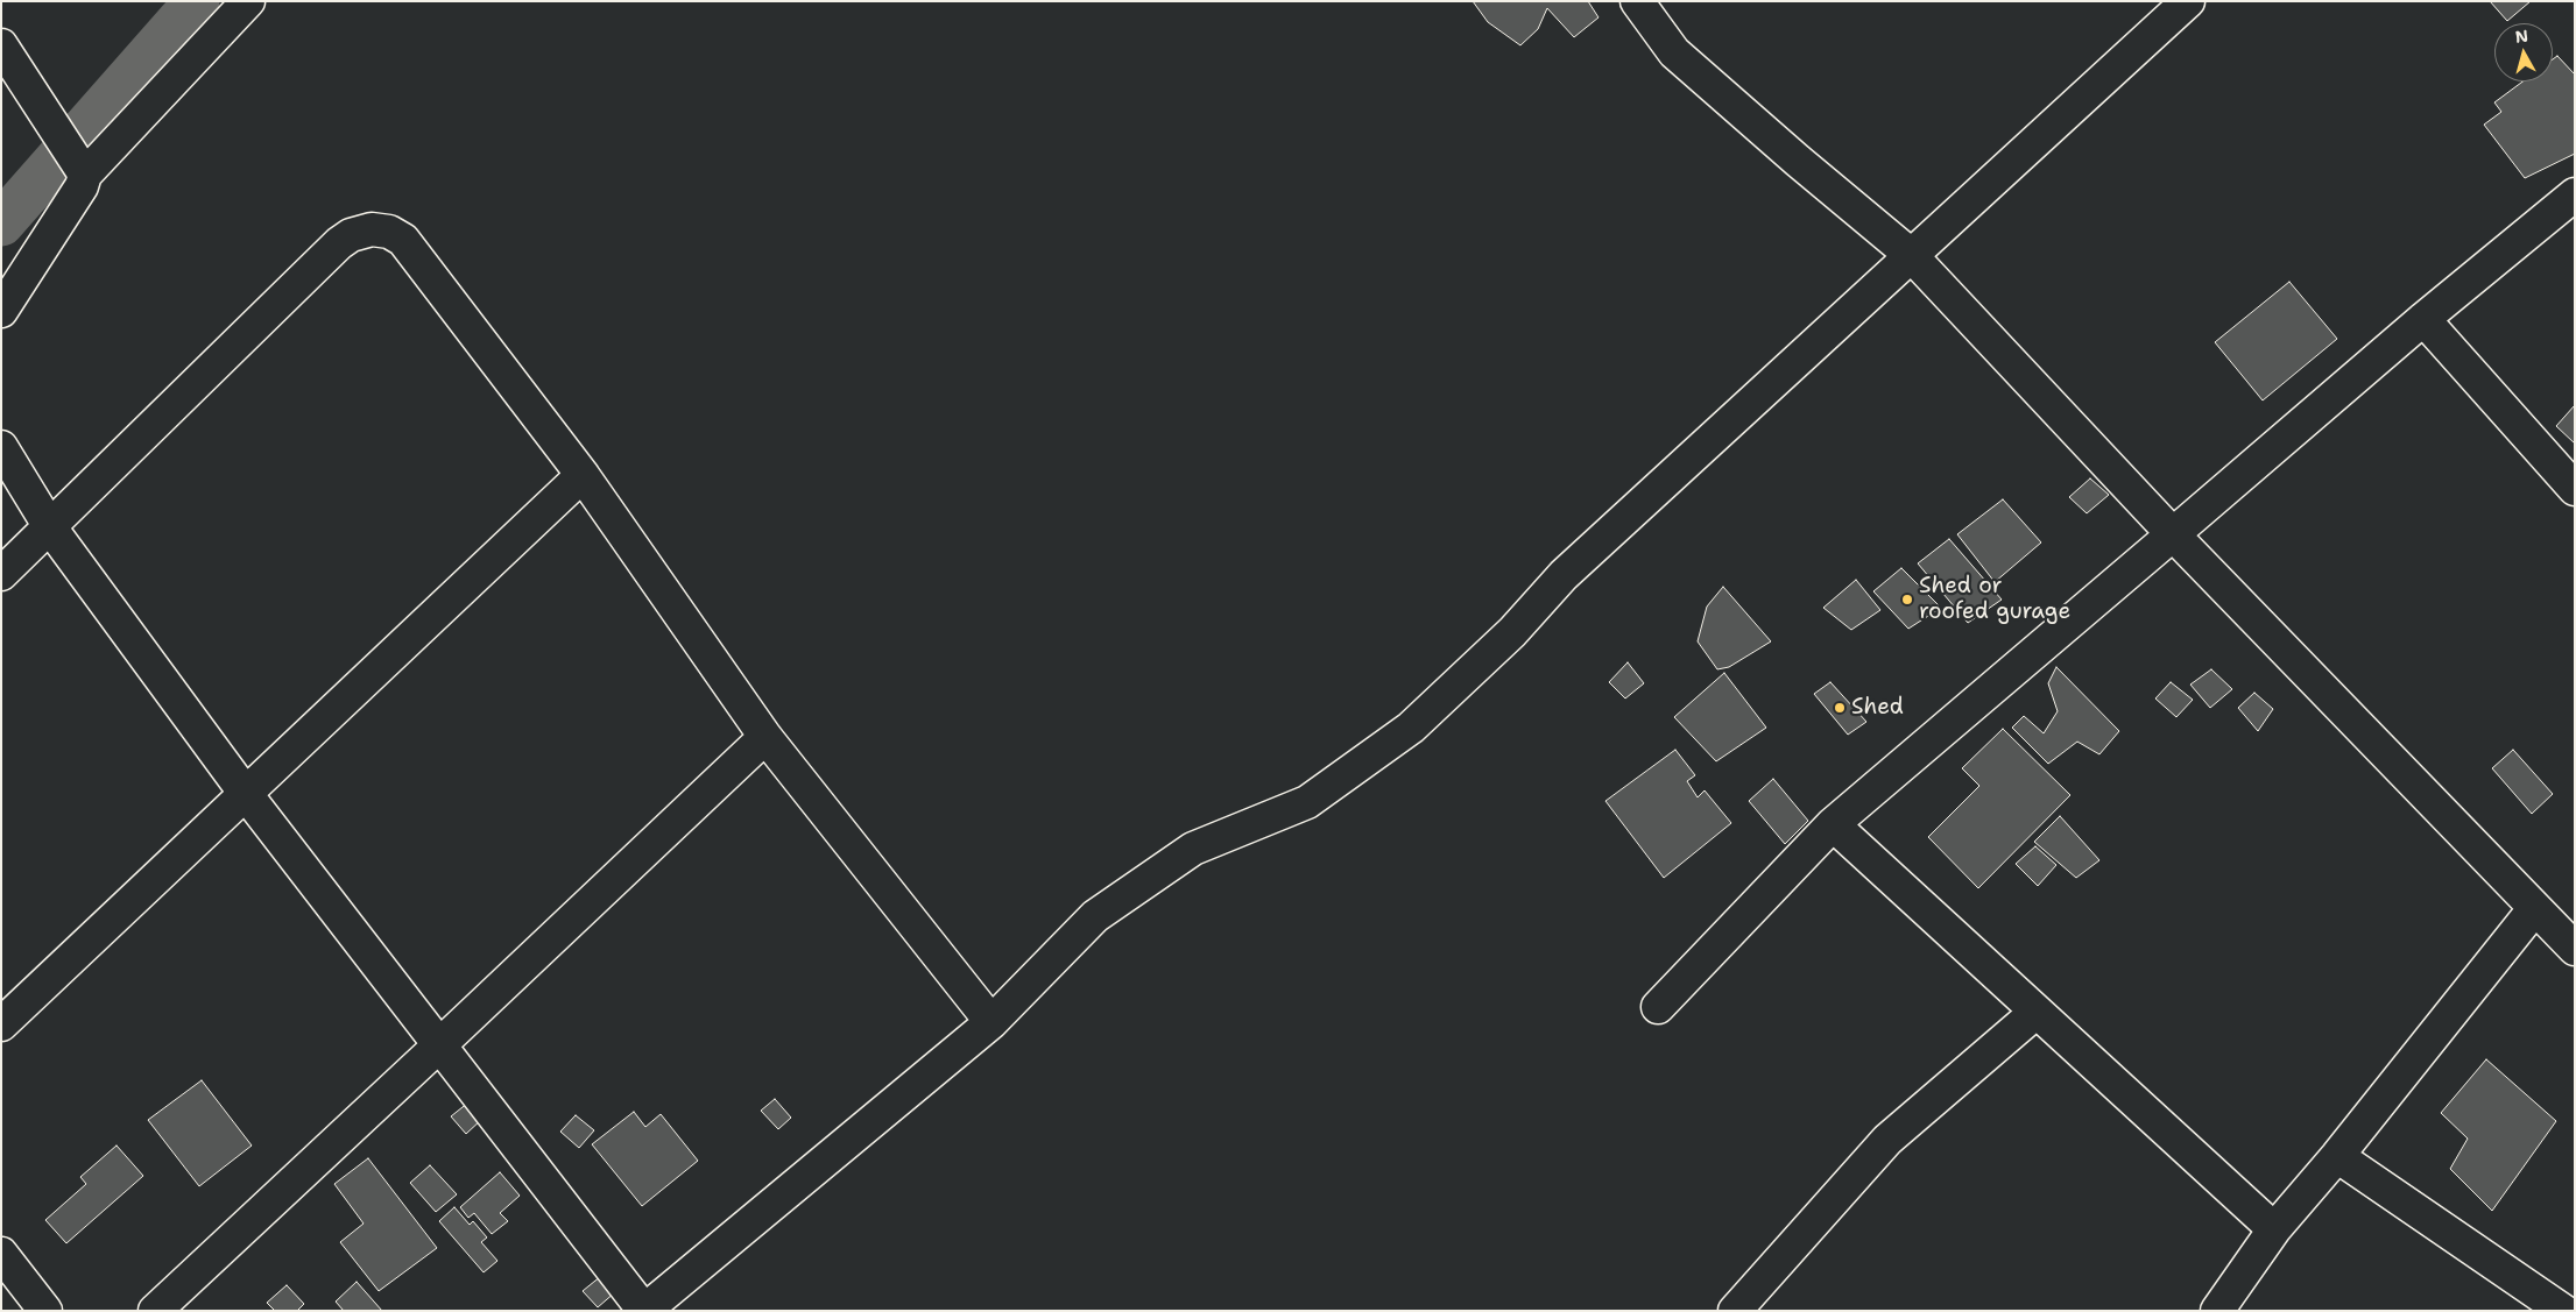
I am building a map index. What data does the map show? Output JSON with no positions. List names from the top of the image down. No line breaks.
{"places":["Shed or roofed gurage","Shed"],"north":"top"}
